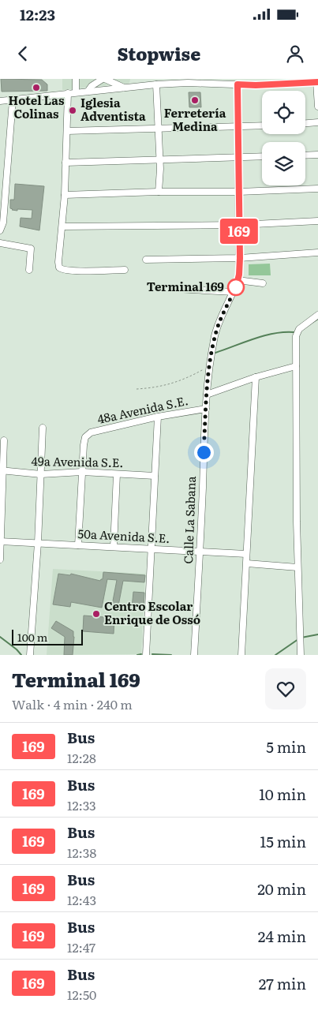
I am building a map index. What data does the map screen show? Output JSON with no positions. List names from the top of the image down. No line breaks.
{"streets":{"street":["48a Avenida S.E.","49a Avenida S.E.","Calle La Sabana","50a Avenida S.E."]},"crossings":[["48a Avenida S.E.","49a Avenida S.E."],["48a Avenida S.E.","Calle La Sabana"],["Calle La Sabana","50a Avenida S.E."]],"places":["Hotel Las Colinas","Ferretería Medina","Iglesia Adventista","Terminal 169","Centro Escolar Enrique de Ossó"],"lines":["bus line 169"],"scale_bar":"100 m","page":{"status":"12:23","header":"Stopwise","on_map":"169","scale":"100 m","heading":["Terminal 169","Walk · 4 min · 240 m"],"list":[{"mark":"169","name":"Bus","note":"12:28","value":"5 min"},{"mark":"169","name":"Bus","note":"12:33","value":"10 min"},{"mark":"169","name":"Bus","note":"12:38","value":"15 min"},{"mark":"169","name":"Bus","note":"12:43","value":"20 min"},{"mark":"169","name":"Bus","note":"12:47","value":"24 min"},{"mark":"169","name":"Bus","note":"12:50","value":"27 min"}]}}
